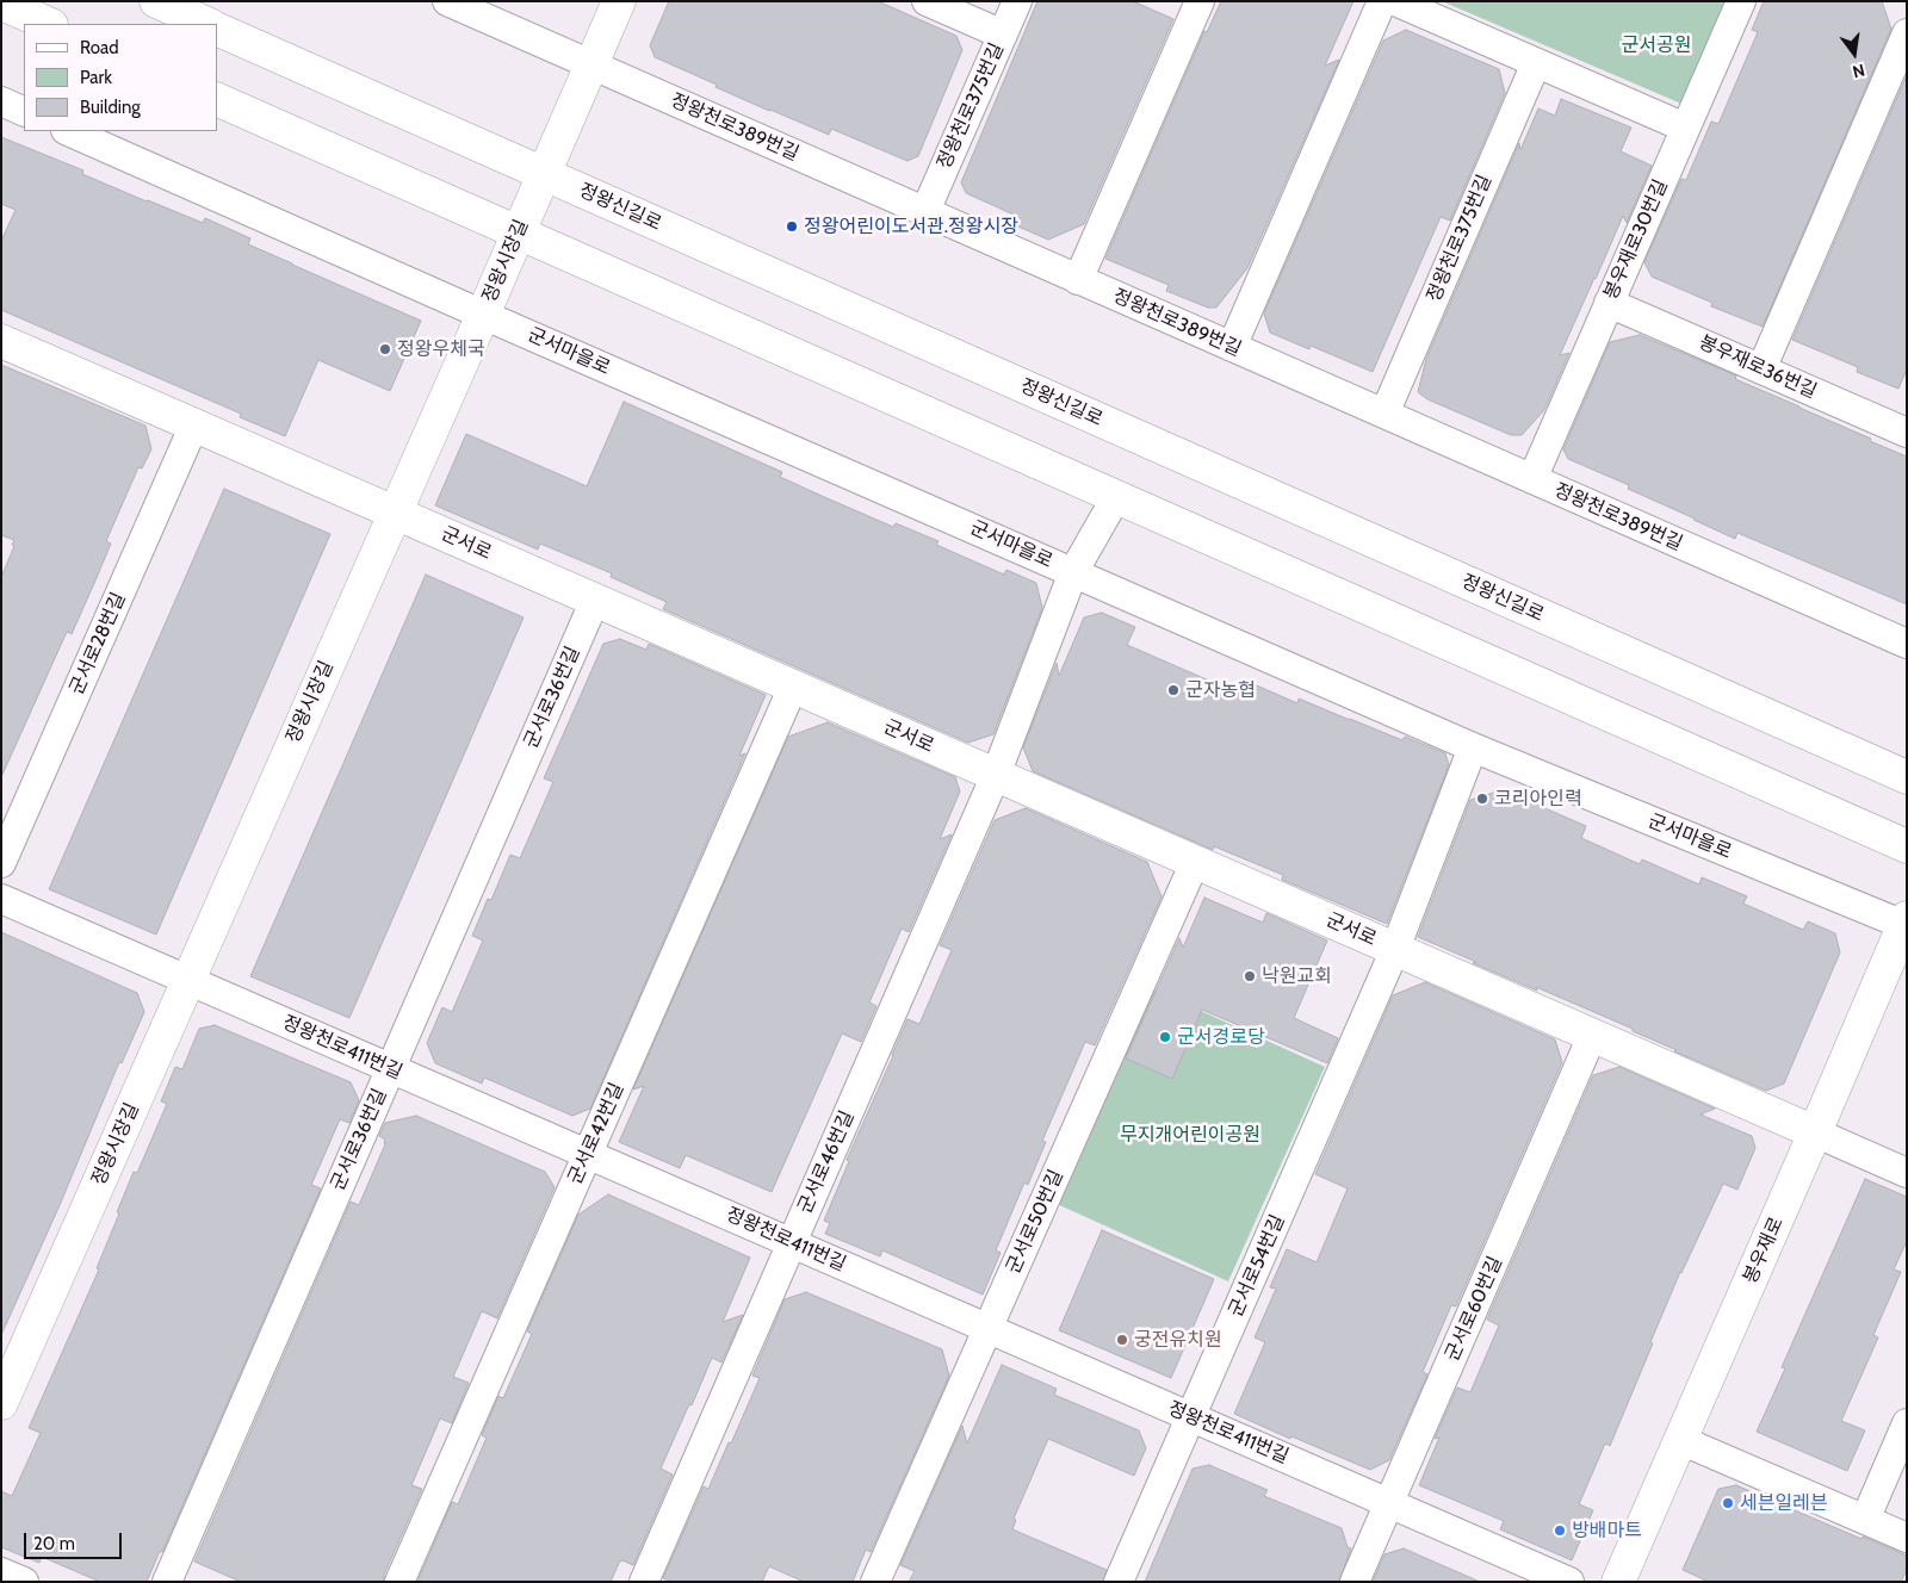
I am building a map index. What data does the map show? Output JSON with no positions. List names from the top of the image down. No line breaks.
{"streets":{"street":["정왕천로375번길","정왕천로389번길","정왕신길로","봉우재로30번길","정왕시장길","군서마을로","봉우재로36번길","군서로","군서로28번길","군서로36번길","정왕천로411번길","군서로42번길","군서로46번길","군서로50번길","봉우재로","군서로54번길","군서로60번길"]},"crossings":[["정왕천로375번길","정왕천로389번길"],["정왕천로389번길","봉우재로30번길"],["정왕천로389번길","정왕시장길"],["정왕신길로","정왕시장길"],["봉우재로30번길","봉우재로36번길"],["정왕시장길","군서마을로"],["정왕시장길","군서로"],["정왕시장길","정왕천로411번길"],["군서마을로","군서로"],["군서마을로","군서로46번길"],["군서마을로","봉우재로"],["군서로","군서로28번길"],["군서로","군서로36번길"],["군서로","군서로42번길"],["군서로","군서로46번길"],["군서로","군서로50번길"],["군서로","봉우재로"],["군서로","군서로54번길"],["군서로","군서로60번길"],["군서로36번길","정왕천로411번길"],["정왕천로411번길","군서로42번길"],["정왕천로411번길","군서로46번길"],["정왕천로411번길","군서로50번길"],["정왕천로411번길","군서로54번길"],["정왕천로411번길","군서로60번길"]],"parks":["군서공원","무지개어린이공원"],"places":["정왕어린이도서관.정왕시장","정왕우체국","군자농협","코리아인력","낙원교회","군서경로당","궁전유치원","세븐일레븐","방배마트"],"legend":["Road","Park","Building"],"scale_bar":"20 m","north":"bottom"}
